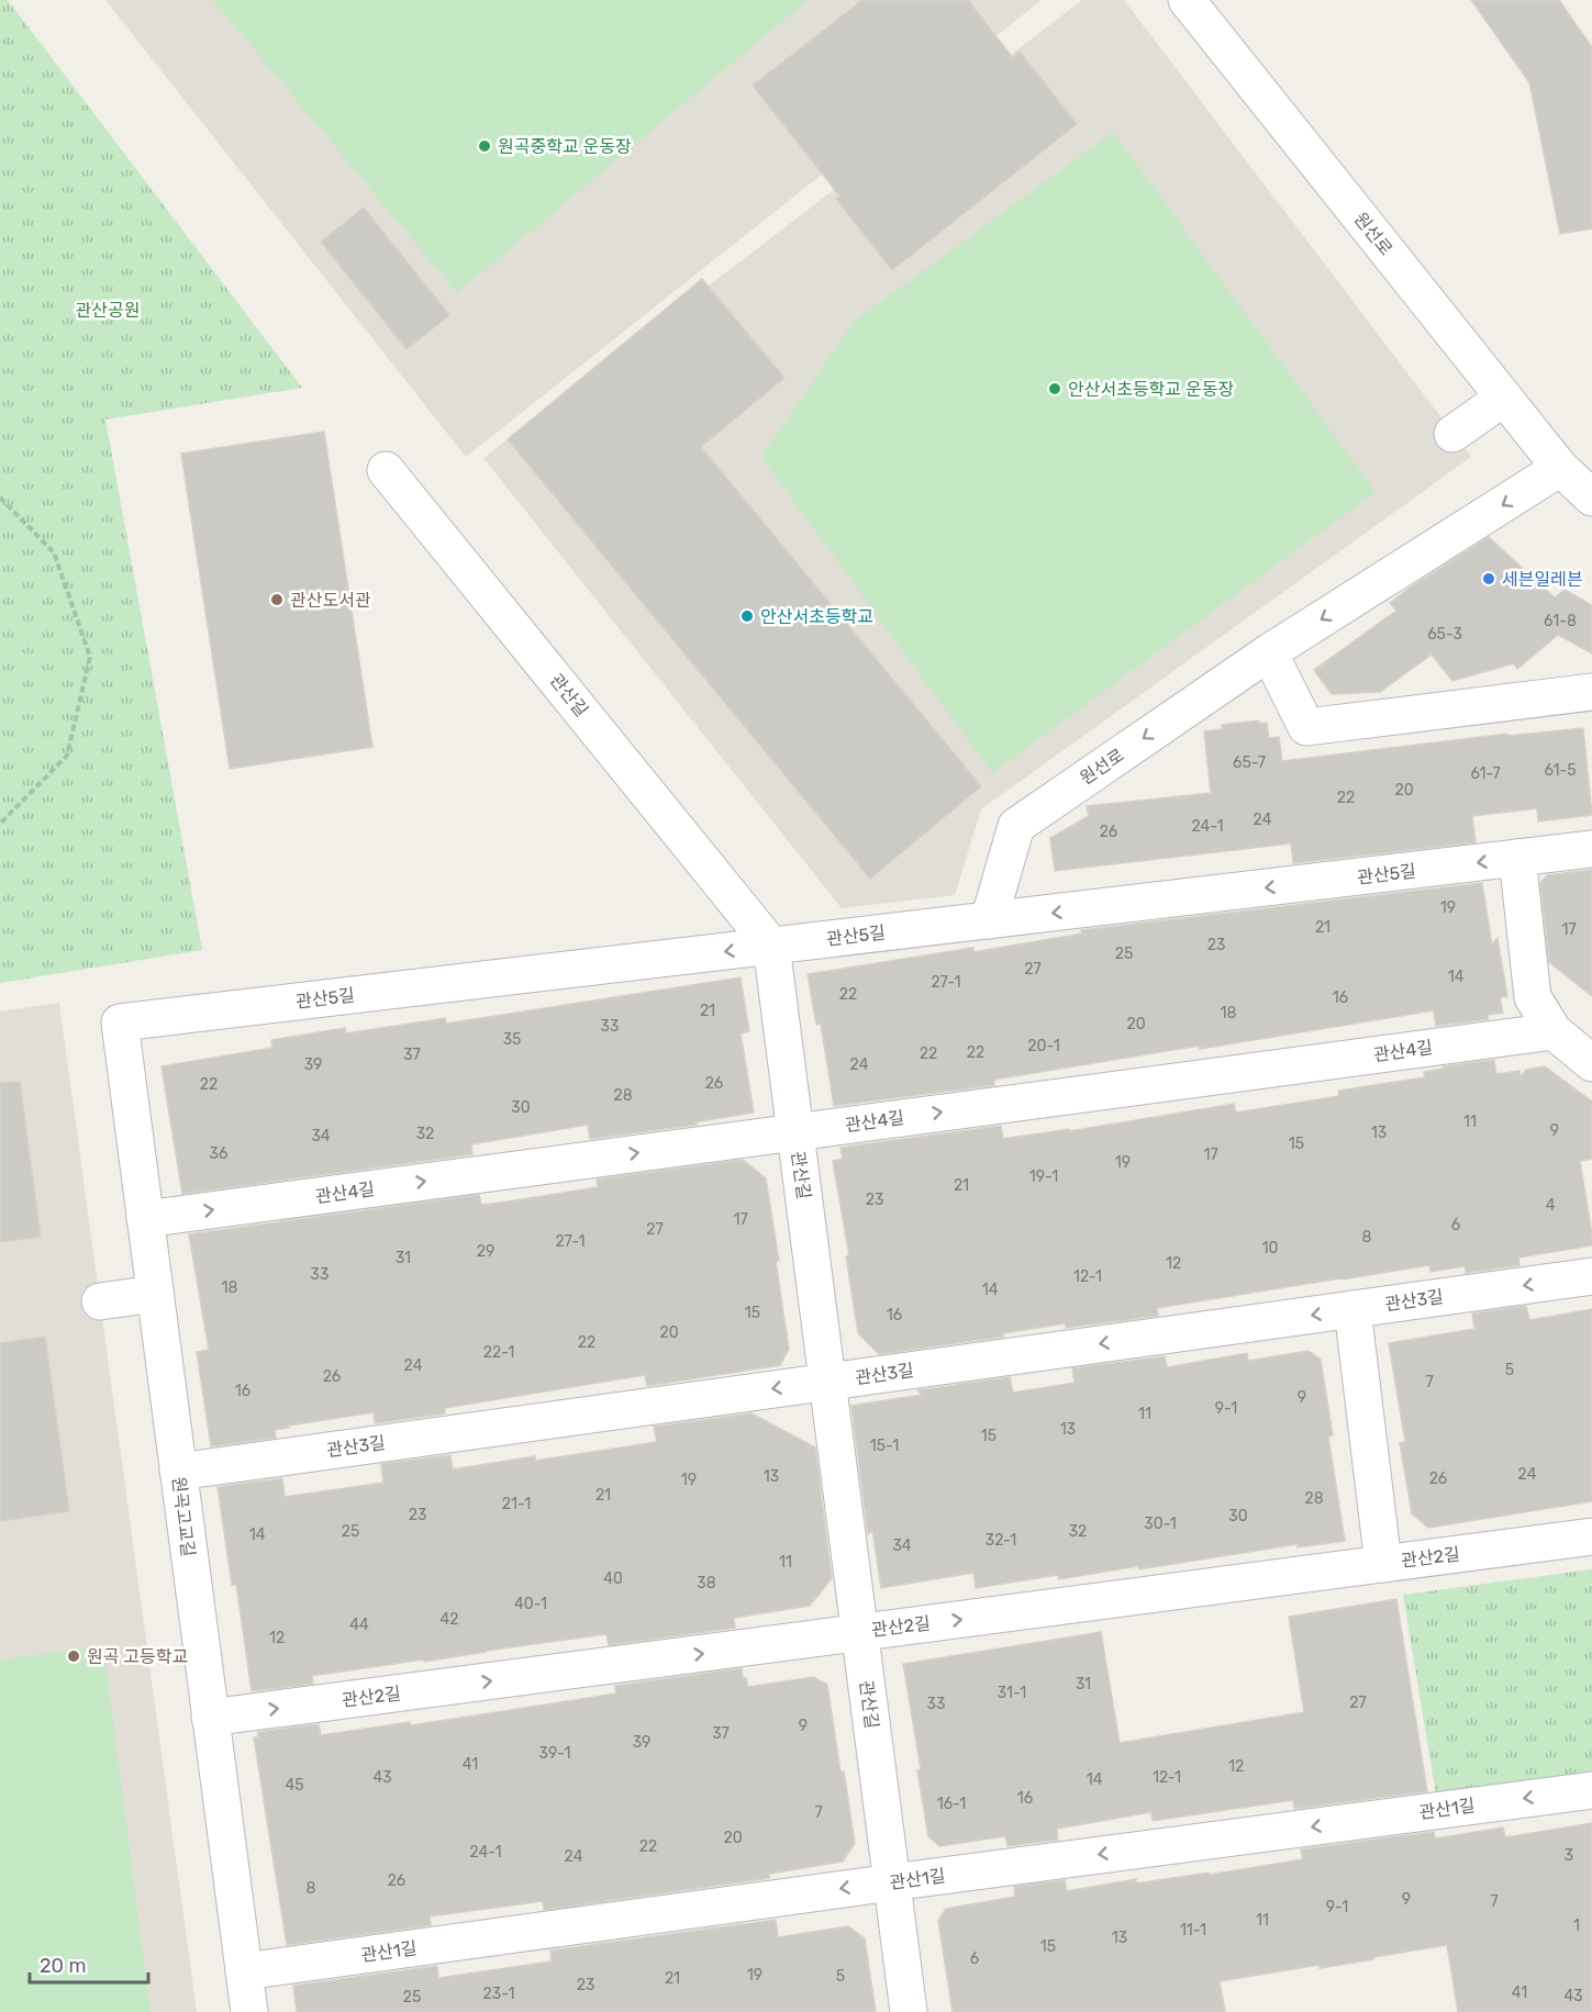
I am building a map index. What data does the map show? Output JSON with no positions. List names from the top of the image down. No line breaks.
{"streets":{"street":["원선로","관산길","관산5길","관산4길","관산3길","원곡고교길","관산2길","관산1길"]},"crossings":[["원선로","관산5길"],["관산길","관산5길"],["관산길","관산4길"],["관산길","관산3길"],["관산길","관산2길"],["관산길","관산1길"],["관산5길","원곡고교길"],["관산4길","원곡고교길"],["관산3길","원곡고교길"],["원곡고교길","관산2길"],["원곡고교길","관산1길"]],"one_way":["원선로","관산5길","관산4길","관산3길","관산2길","관산1길"],"parks":["관산공원"],"places":["원곡중학교 운동장","안산서초등학교 운동장","세븐일레븐","관산도서관","안산서초등학교","원곡 고등학교"],"house_numbers":["61-8","65-3","65-7","61-5","61-7","20","22","24","24-1","26","19","21","17","23","25","27","14","27-1","22","16","21","18","20","33","35","20-1","22","22","37","39","24","26","22","28","30","11","9","13","32","34","15","36","17","19","19-1","21","23","4","17","6","27","8","27-1","10","29","31","12","33","12-1","18","14","15","16","20","22","22-1","24","5","26","7","16","9","9-1","11","13","15","15-1","24","13","26","19","21","28","21-1","23","30","30-1","25","32","14","32-1","34","11","40","38","40-1","42","44","12","31","31-1","27","33","9","37","39","39-1","41","12","43","12-1","14","45","16","16-1","7","20","22","24-1","3","24","26","8","9","7","9-1","11","1","11-1","13","15","6","19","5","21","23","41","23-1","43","25"],"scale_bar":"20 m"}
